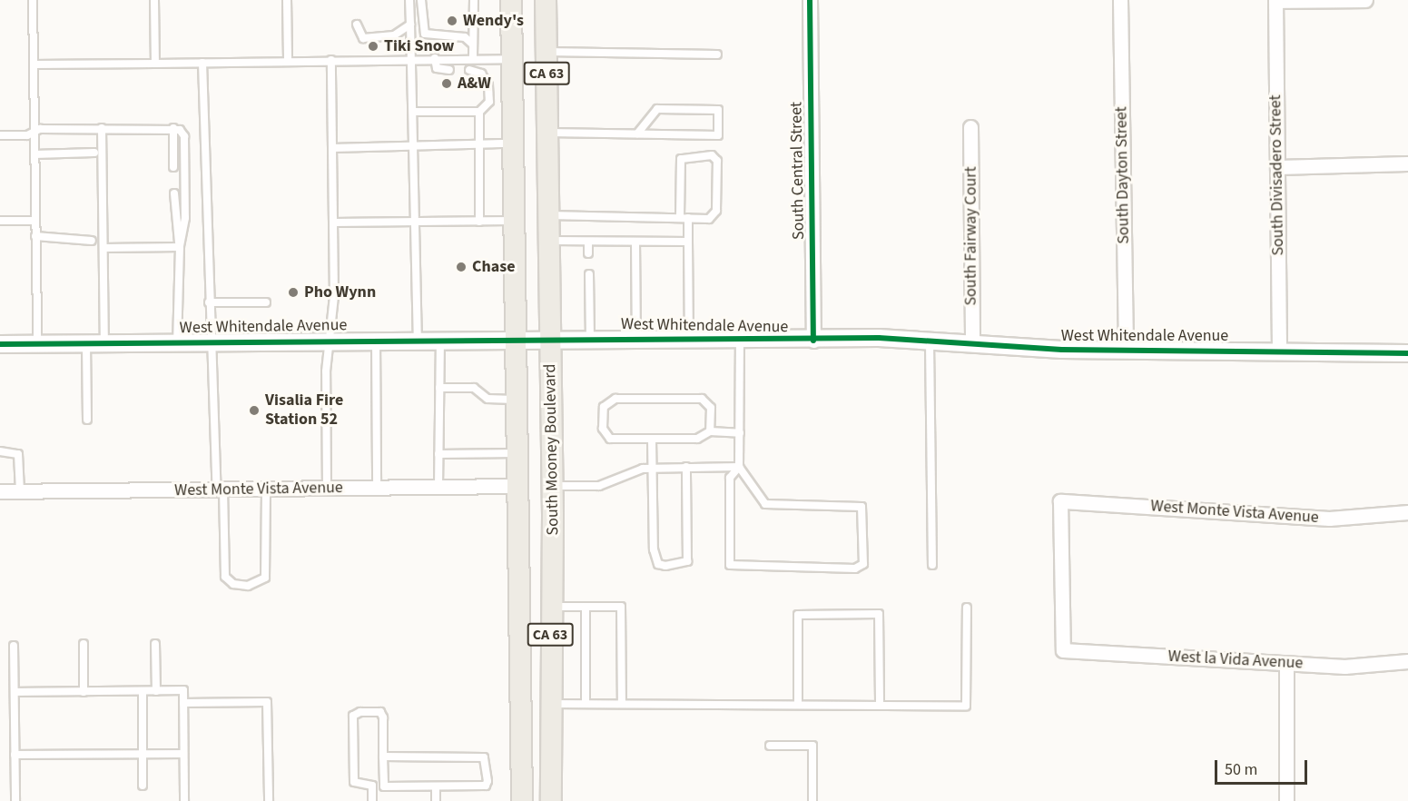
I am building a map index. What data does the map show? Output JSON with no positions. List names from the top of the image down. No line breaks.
{"streets":{"main road":["CA 63","South Mooney Boulevard"],"street":["South Central Street","South Dayton Street","South Divisadero Street","South Fairway Court","West Whitendale Avenue","West Monte Vista Avenue","West la Vida Avenue"]},"crossings":[["South Central Street","West Whitendale Avenue"],["South Dayton Street","West Whitendale Avenue"],["South Divisadero Street","West Whitendale Avenue"],["South Fairway Court","West Whitendale Avenue"],["West Whitendale Avenue","South Mooney Boulevard"],["South Mooney Boulevard","West Monte Vista Avenue"],["West Monte Vista Avenue","West la Vida Avenue"]],"places":["Wendy's","Tiki Snow","A&W","Chase","Pho Wynn","Visalia Fire Station 52"],"scale_bar":"50 m"}
